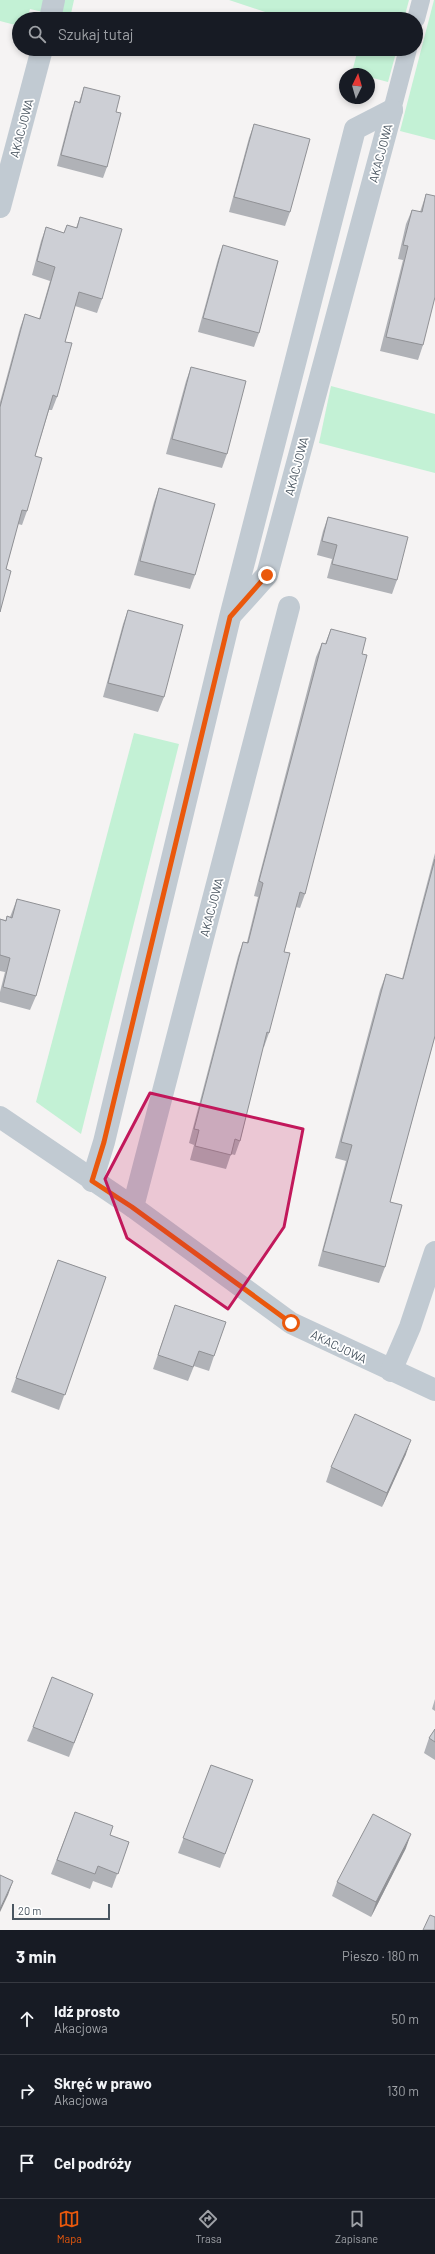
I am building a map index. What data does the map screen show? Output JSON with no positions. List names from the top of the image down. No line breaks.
{"streets":{"street":["AKACJOWA"]},"scale_bar":"20 m","north":"top","page":{"search":"Szukaj tutaj","scale":"20 m","heading":["3 min","Pieszo · 180 m"],"list":[["Idź prosto","Akacjowa","50 m"],["Skręć w prawo","Akacjowa","130 m"],"Cel podróży"],"nav":["Mapa","Trasa","Zapisane"]}}
